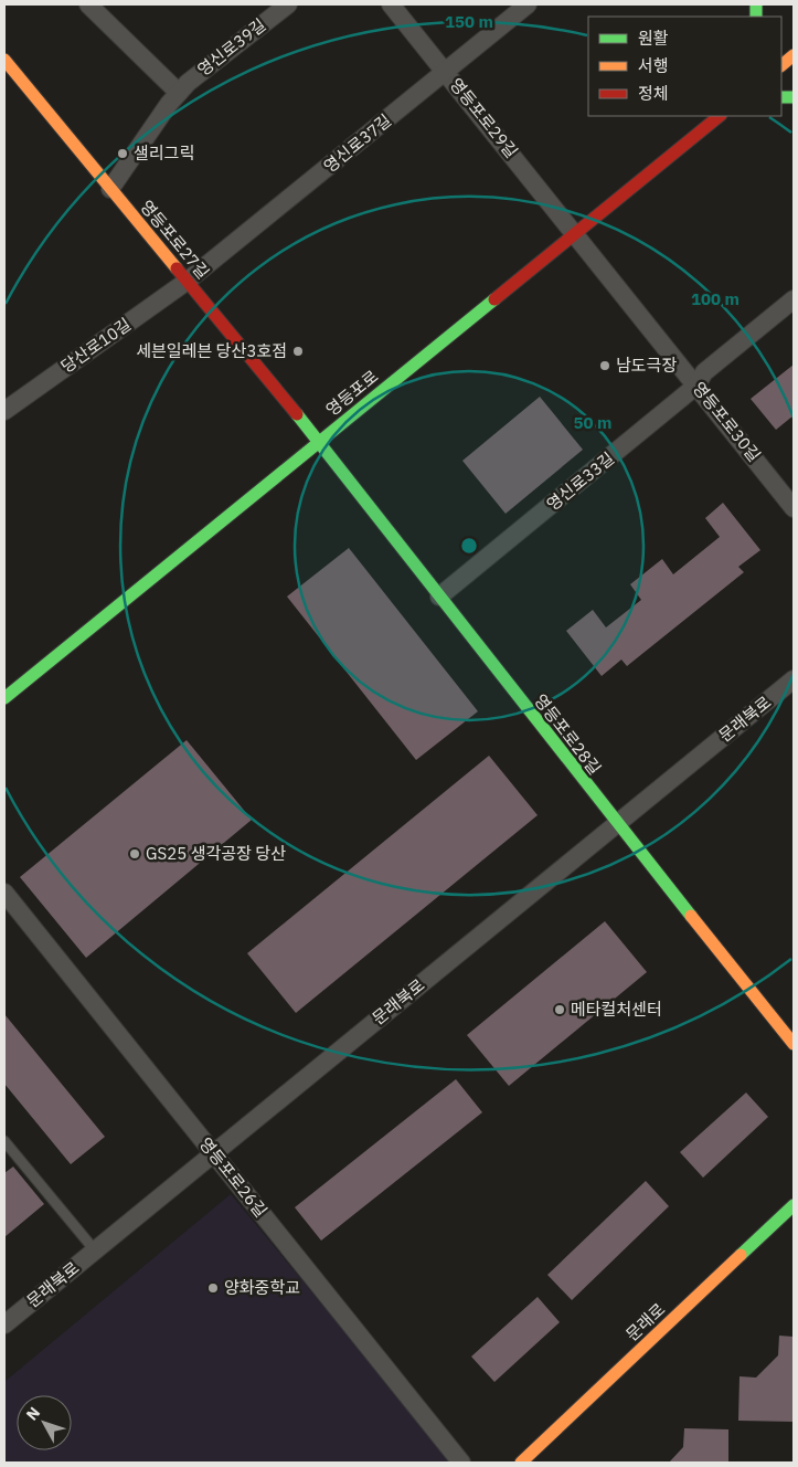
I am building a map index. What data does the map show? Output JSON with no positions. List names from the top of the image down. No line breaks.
{"streets":{"street":["영신로39길","영등포로29길","영신로37길","영등포로27길","당산로10길","영등포로","영등포로30길","영신로33길","문래북로","영등포로28길","영등포로26길","문래로"]},"crossings":[["영신로39길","영등포로27길"],["영등포로29길","영신로37길"],["영등포로29길","영등포로"],["영등포로29길","영등포로30길"],["영신로37길","영등포로27길"],["영신로37길","당산로10길"],["영등포로27길","당산로10길"],["영등포로27길","영등포로"],["영등포로27길","영등포로28길"],["영등포로","영등포로30길"],["영등포로","영등포로28길"],["영등포로30길","영신로33길"],["영신로33길","영등포로28길"],["문래북로","영등포로28길"],["문래북로","영등포로26길"]],"places":["샐리그릭","세븐일레븐 당산3호점","남도극장","GS25 생각공장 당산","메타컬처센터","양화중학교"],"legend":["원활","서행","정체"],"north":"top left","rings":["150 m","100 m","50 m"]}
